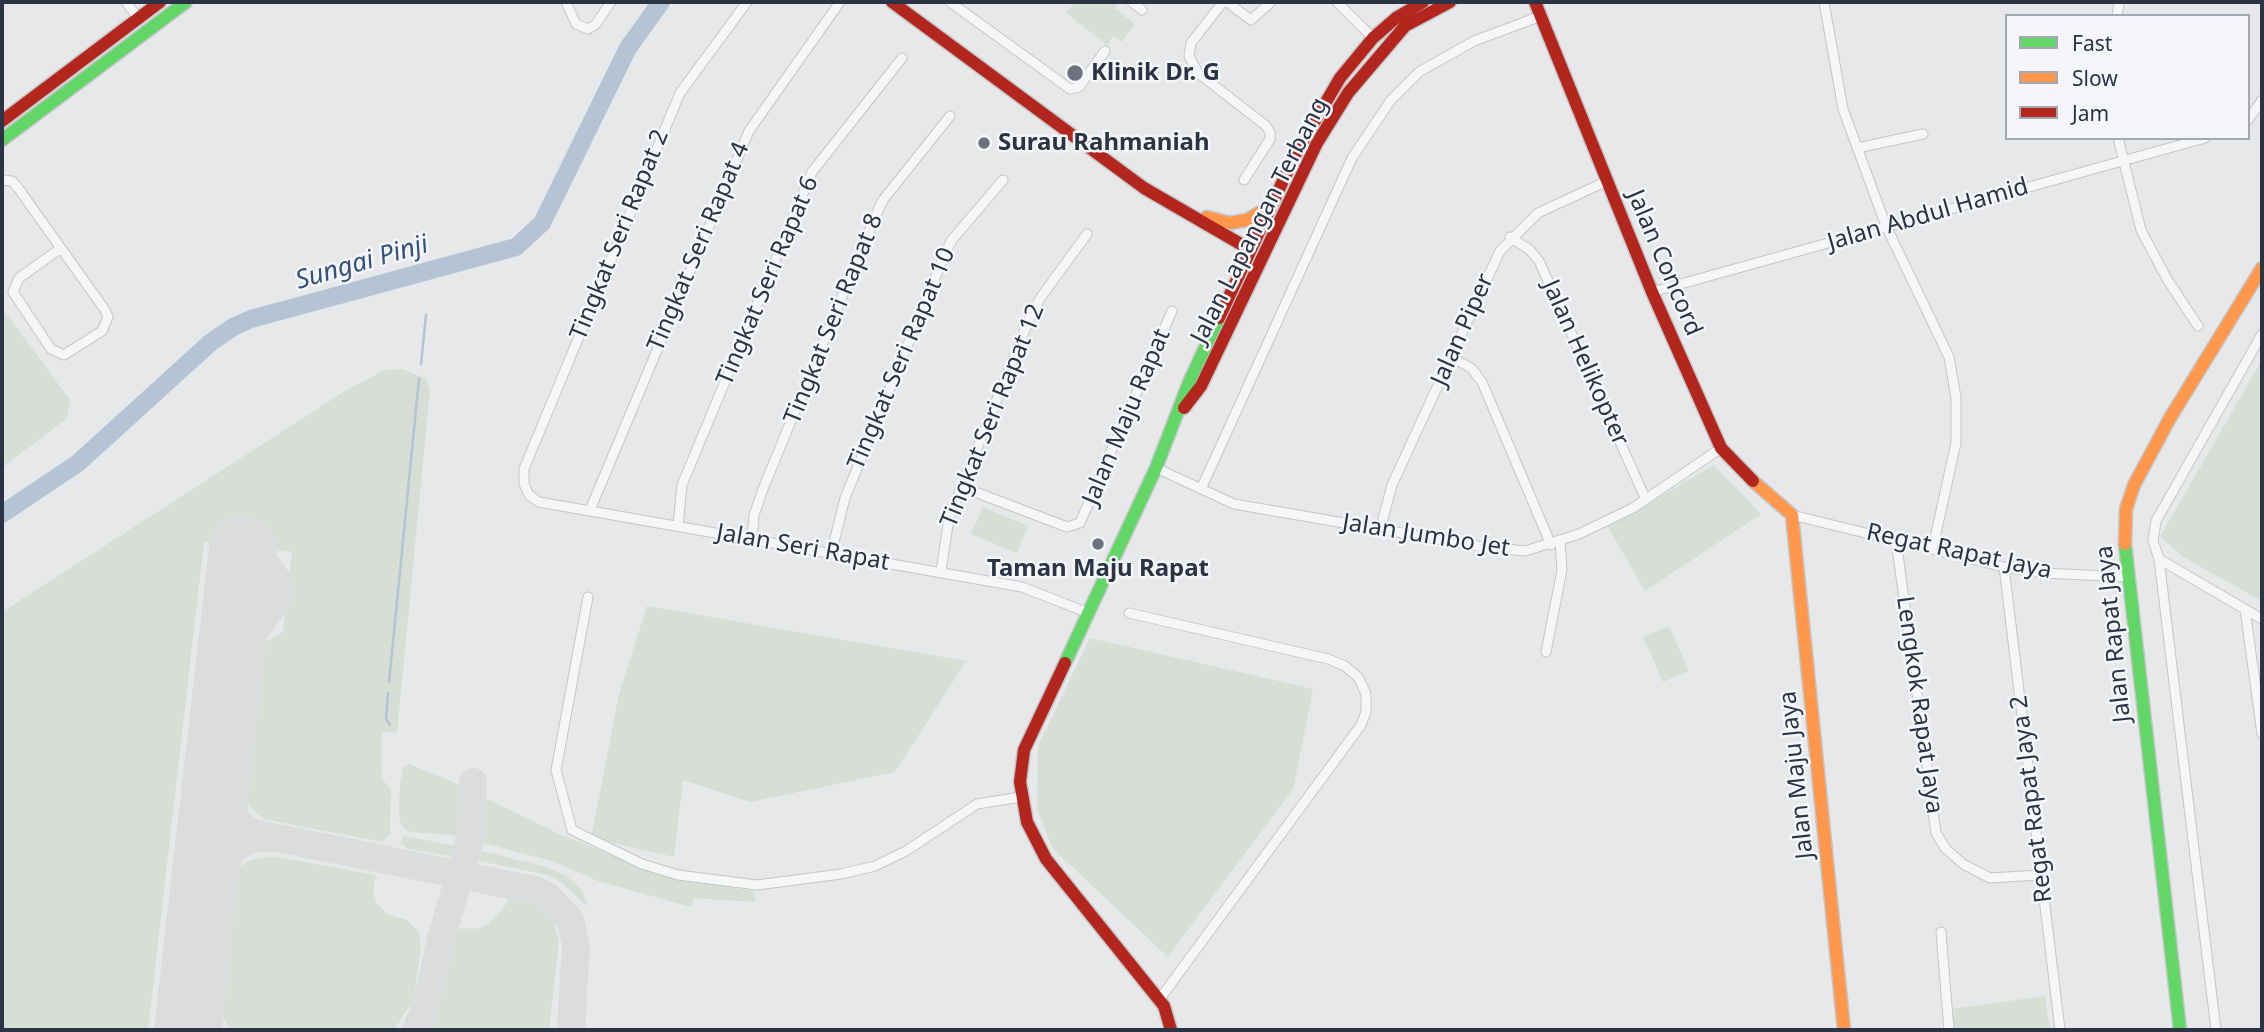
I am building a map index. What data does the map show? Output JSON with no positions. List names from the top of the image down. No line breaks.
{"streets":{"street":["Jalan Abdul Hamid","Jalan Lapangan Terbang","Tingkat Seri Rapat 2","Tingkat Seri Rapat 4","Jalan Concord","Tingkat Seri Rapat 6","Tingkat Seri Rapat 8","Jalan Piper","Tingkat Seri Rapat 10","Jalan Helikopter","Tingkat Seri Rapat 12","Jalan Maju Rapat","Jalan Jumbo Jet","Jalan Seri Rapat","Regat Rapat Jaya","Jalan Rapat Jaya","Lengkok Rapat Jaya","Jalan Maju Jaya","Regat Rapat Jaya 2"]},"crossings":[["Jalan Abdul Hamid","Jalan Concord"],["Jalan Lapangan Terbang","Jalan Jumbo Jet"],["Jalan Lapangan Terbang","Jalan Seri Rapat"],["Tingkat Seri Rapat 2","Jalan Seri Rapat"],["Tingkat Seri Rapat 4","Jalan Seri Rapat"],["Jalan Concord","Jalan Piper"],["Jalan Concord","Jalan Jumbo Jet"],["Jalan Concord","Regat Rapat Jaya"],["Jalan Concord","Jalan Maju Jaya"],["Tingkat Seri Rapat 6","Jalan Seri Rapat"],["Tingkat Seri Rapat 8","Jalan Seri Rapat"],["Jalan Piper","Jalan Helikopter"],["Jalan Piper","Jalan Jumbo Jet"],["Tingkat Seri Rapat 10","Jalan Seri Rapat"],["Jalan Helikopter","Jalan Jumbo Jet"],["Tingkat Seri Rapat 12","Jalan Maju Rapat"],["Tingkat Seri Rapat 12","Jalan Seri Rapat"],["Regat Rapat Jaya","Jalan Rapat Jaya"],["Regat Rapat Jaya","Lengkok Rapat Jaya"],["Regat Rapat Jaya","Jalan Maju Jaya"],["Regat Rapat Jaya","Regat Rapat Jaya 2"],["Lengkok Rapat Jaya","Regat Rapat Jaya 2"]],"water":["Sungai Pinji"],"places":["Klinik Dr. G","Surau Rahmaniah","Taman Maju Rapat"],"legend":["Fast","Slow","Jam"]}
